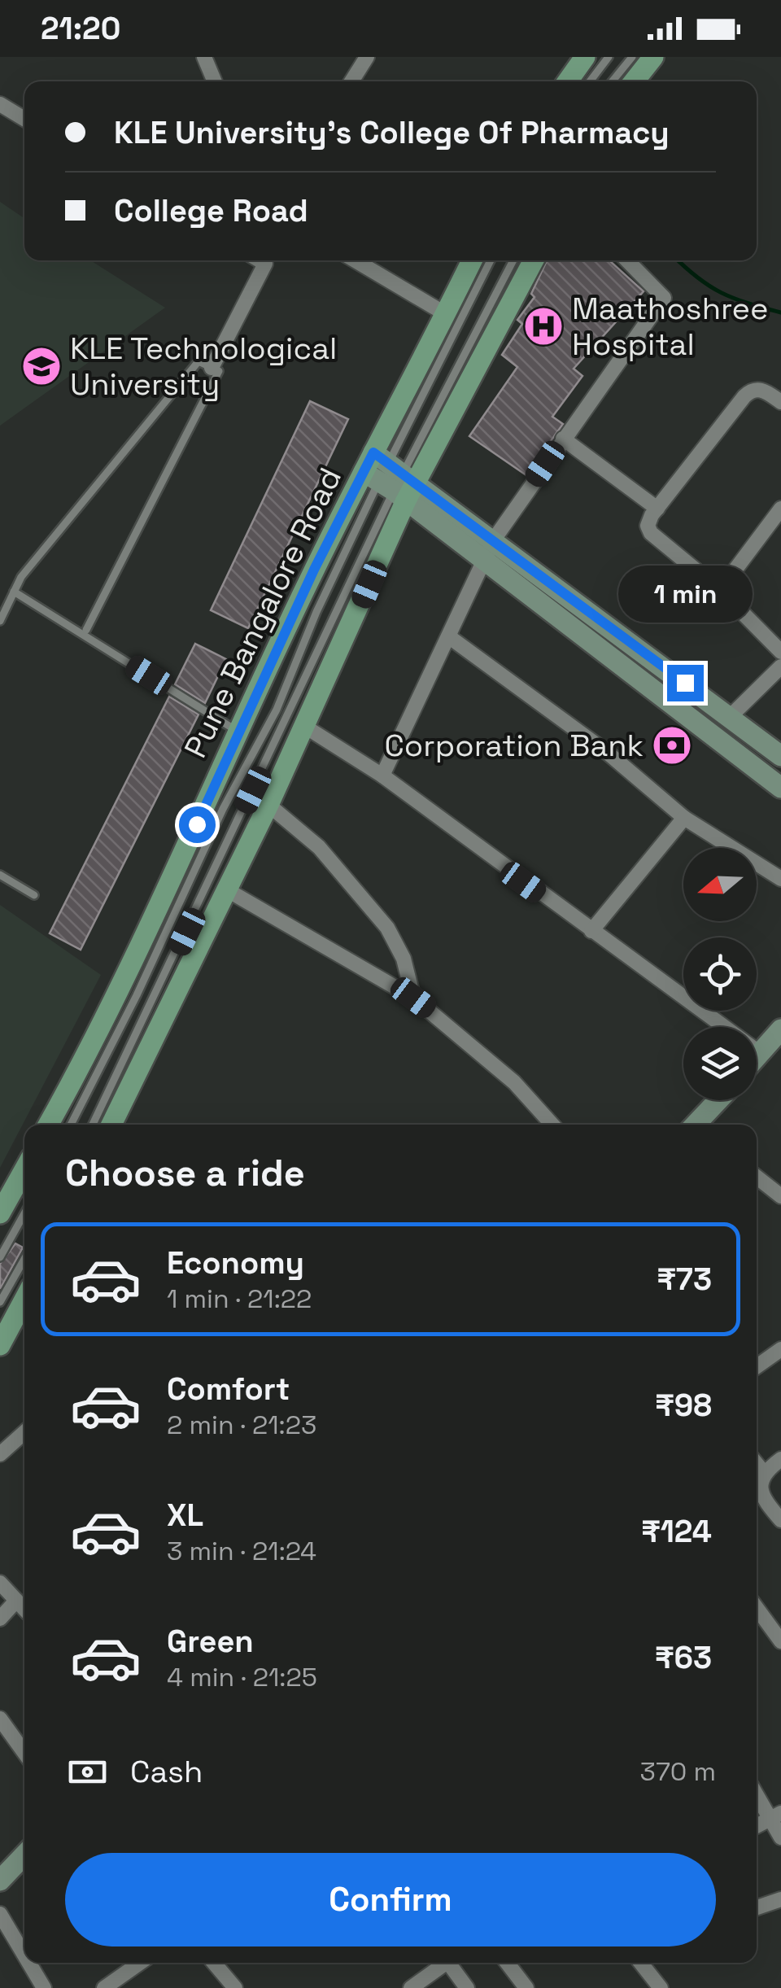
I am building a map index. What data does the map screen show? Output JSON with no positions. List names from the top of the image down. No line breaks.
{"streets":{"main road":["Pune Bangalore Road"]},"places":{"hospital":["Maathoshree Hospital"],"school or university":["KLE Technological University"],"bank":["Corporation Bank"]},"north":"left","page":{"status":"21:20","banner":["KLE University's College Of Pharmacy","College Road"],"bubble":"1 min","heading":"Choose a ride","list":[{"name":"Economy","note":"1 min · 21:22","value":"₹73"},{"name":"Comfort","note":"2 min · 21:23","value":"₹98"},{"name":"XL","note":"3 min · 21:24","value":"₹124"},{"name":"Green","note":"4 min · 21:25","value":"₹63"}],"pay":["Cash","370 m"],"buttons":"Confirm"}}
